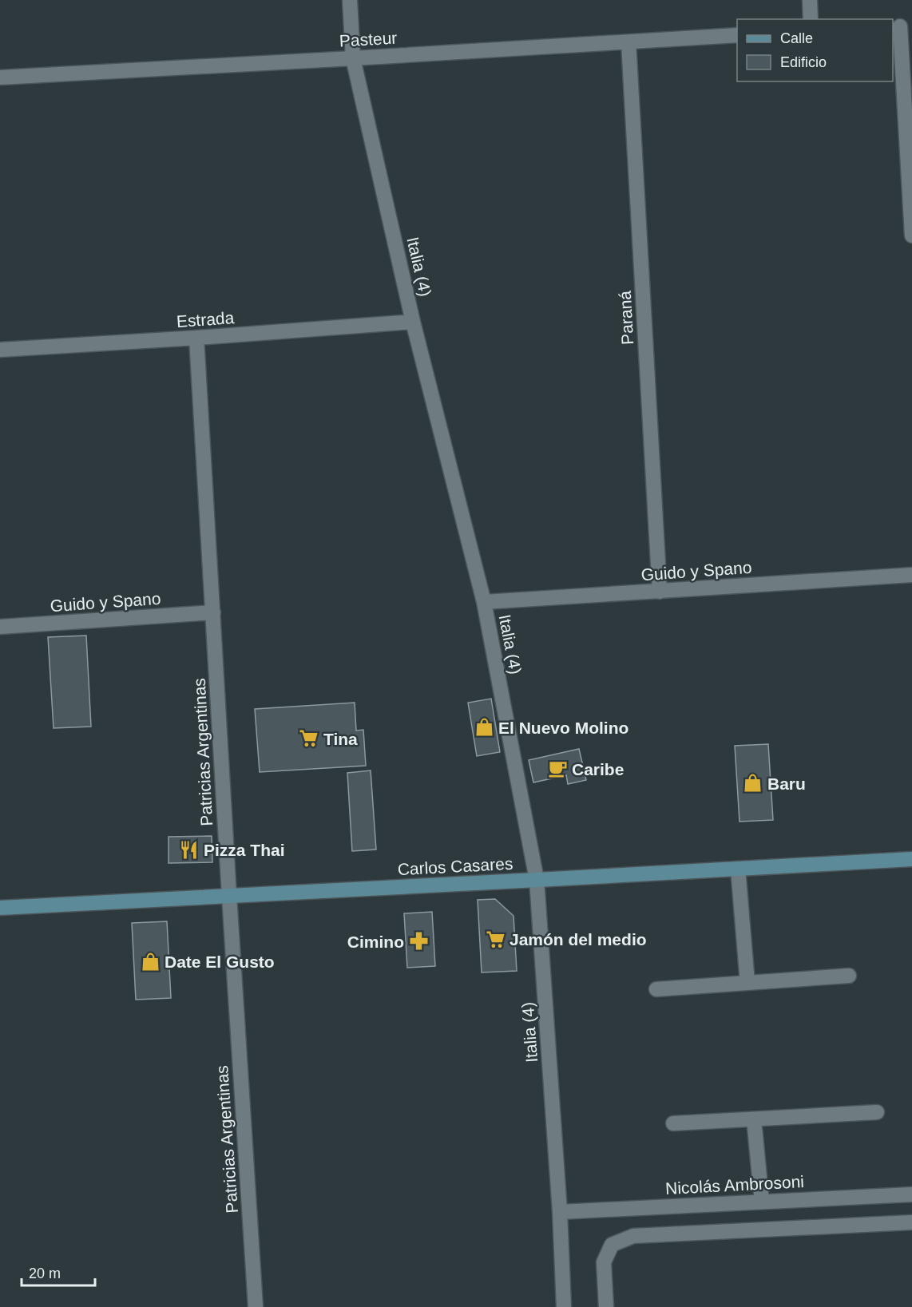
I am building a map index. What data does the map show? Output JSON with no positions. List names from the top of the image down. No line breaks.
{"streets":{"street":["Pasteur","Italia (4)","Paraná","Estrada","Guido y Spano","Patricias Argentinas","Carlos Casares","Nicolás Ambrosoni"]},"crossings":[["Pasteur","Italia (4)"],["Pasteur","Paraná"],["Italia (4)","Estrada"],["Italia (4)","Guido y Spano"],["Italia (4)","Carlos Casares"],["Italia (4)","Nicolás Ambrosoni"],["Paraná","Guido y Spano"],["Estrada","Patricias Argentinas"],["Guido y Spano","Patricias Argentinas"],["Patricias Argentinas","Carlos Casares"]],"places":{"shop":["El Nuevo Molino","Baru","Date El Gusto"],"supermarket":["Tina","Jamón del medio"],"cafe":["Caribe"],"restaurant":["Pizza Thai"],"pharmacy":["Cimino"]},"legend":["Calle","Edificio"],"scale_bar":"20 m"}
